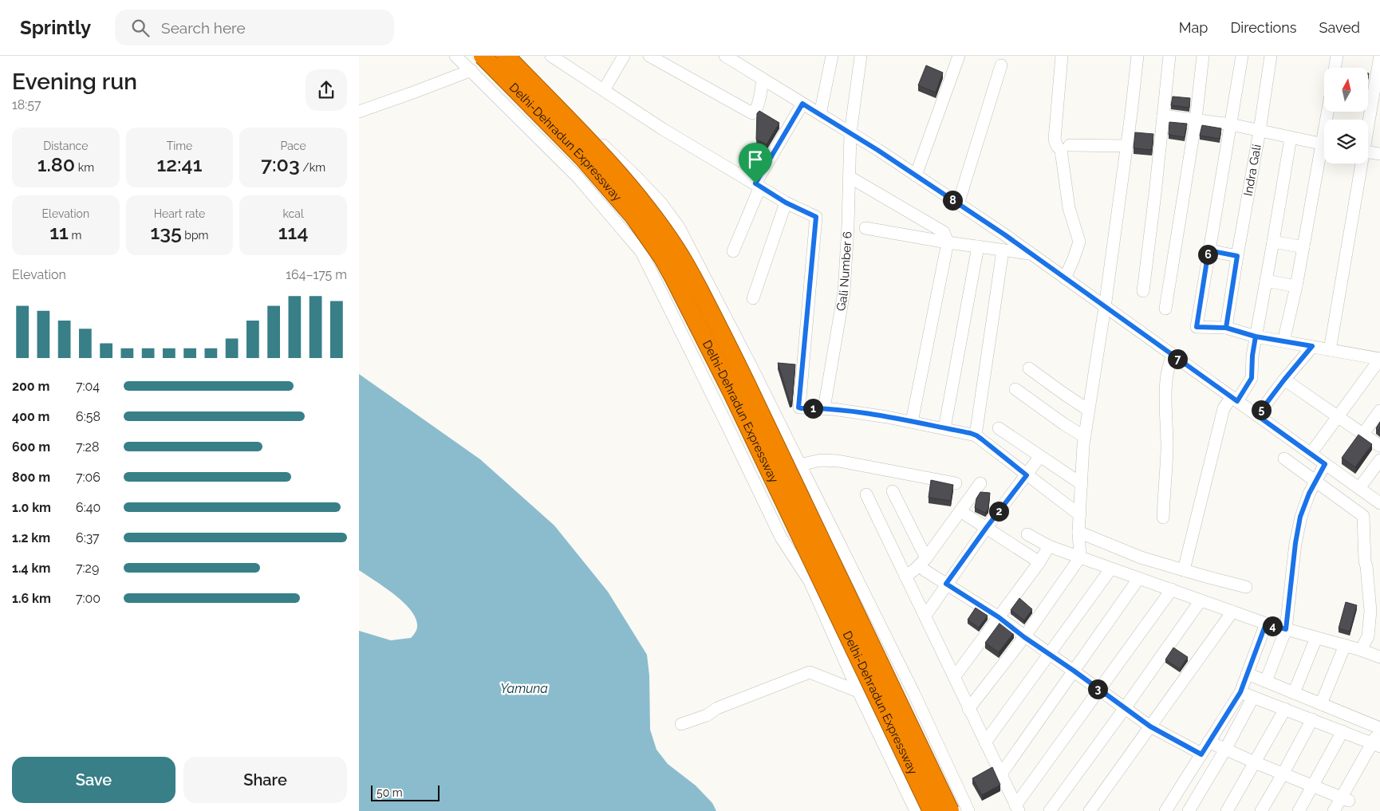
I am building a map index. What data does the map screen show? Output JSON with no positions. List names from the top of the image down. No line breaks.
{"streets":{"highway":["Delhi-Dehradun Expressway"],"street":["Indra Gali","Gali Number 6"]},"water":["Yamuna"],"scale_bar":"50 m","north":"top","page":{"header":"Sprintly","search":"Search here","nav":["Map","Directions","Saved"],"heading":["Evening run","18:57"],"stats":[["Distance","1.80 km"],["Time","12:41"],["Pace","7:03 /km"],["Elevation","11 m"],["Heart rate","135 bpm"],["kcal","114"]],"pins":["8","6","7","1","5","2","4","3"],"chart":["Elevation","164–175 m"],"list":[{"name":"200 m","note":"7:04"},{"name":"400 m","note":"6:58"},{"name":"600 m","note":"7:28"},{"name":"800 m","note":"7:06"},{"name":"1.0 km","note":"6:40"},{"name":"1.2 km","note":"6:37"},{"name":"1.4 km","note":"7:29"},{"name":"1.6 km","note":"7:00"}],"buttons":["Save","Share"],"scale":"50 m"}}
